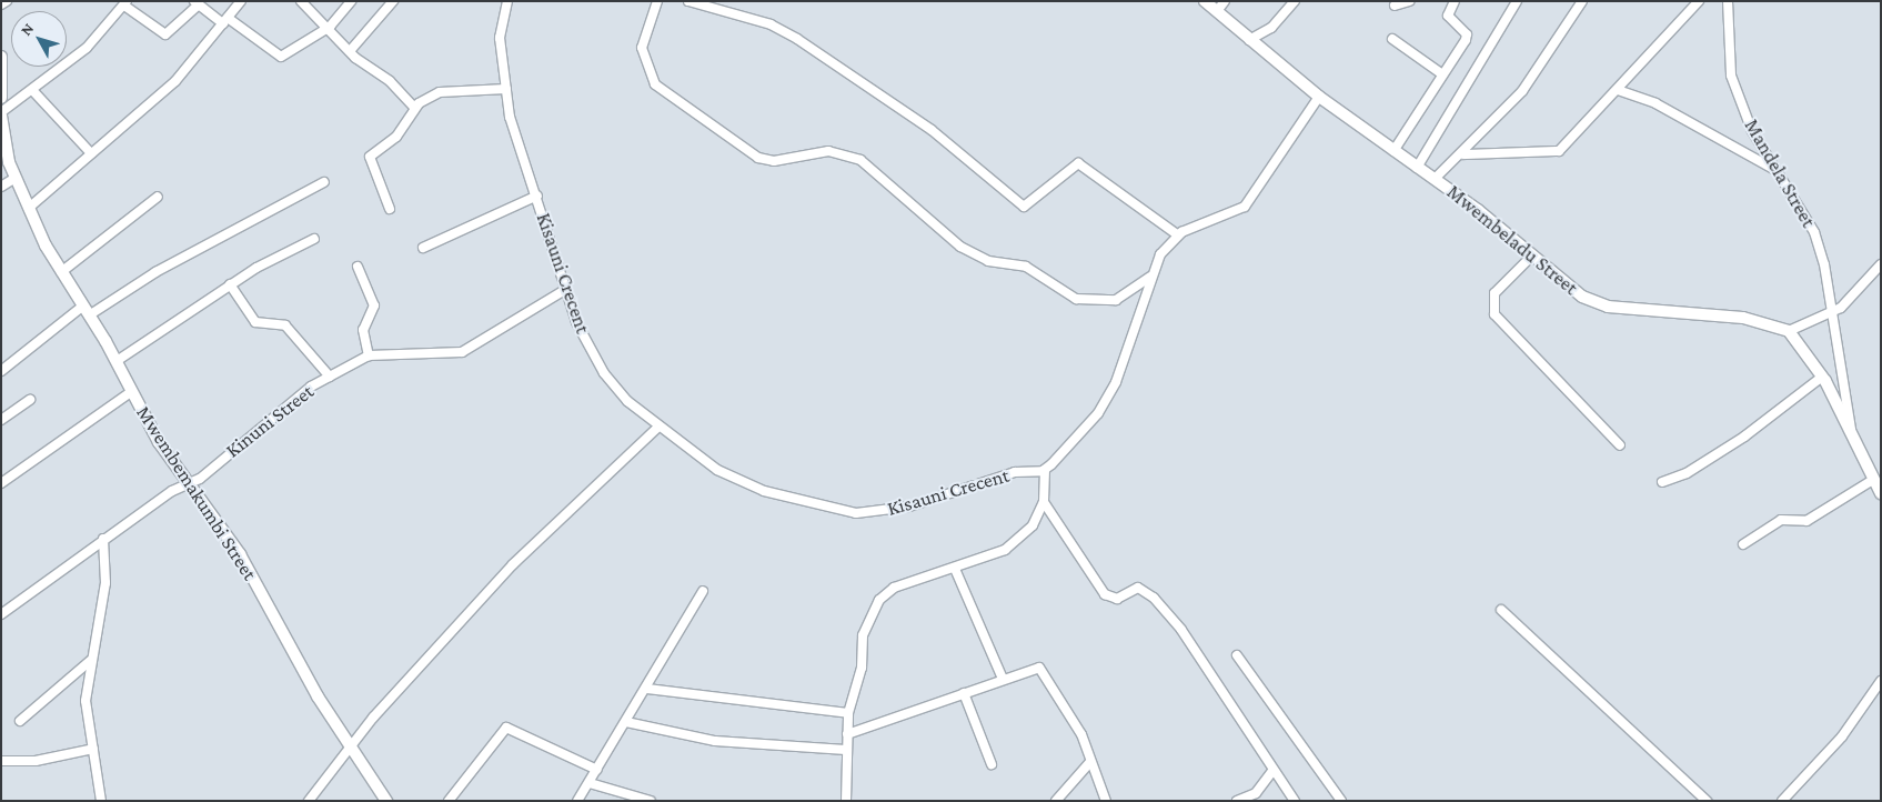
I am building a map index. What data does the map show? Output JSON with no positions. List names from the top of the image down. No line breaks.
{"streets":{"street":["Mandela Street","Mwembeladu Street","Kisauni Crecent","Kinuni Street","Mwembemakumbi Street"]},"crossings":[["Kisauni Crecent","Kinuni Street"],["Kinuni Street","Mwembemakumbi Street"]],"north":"top left"}
